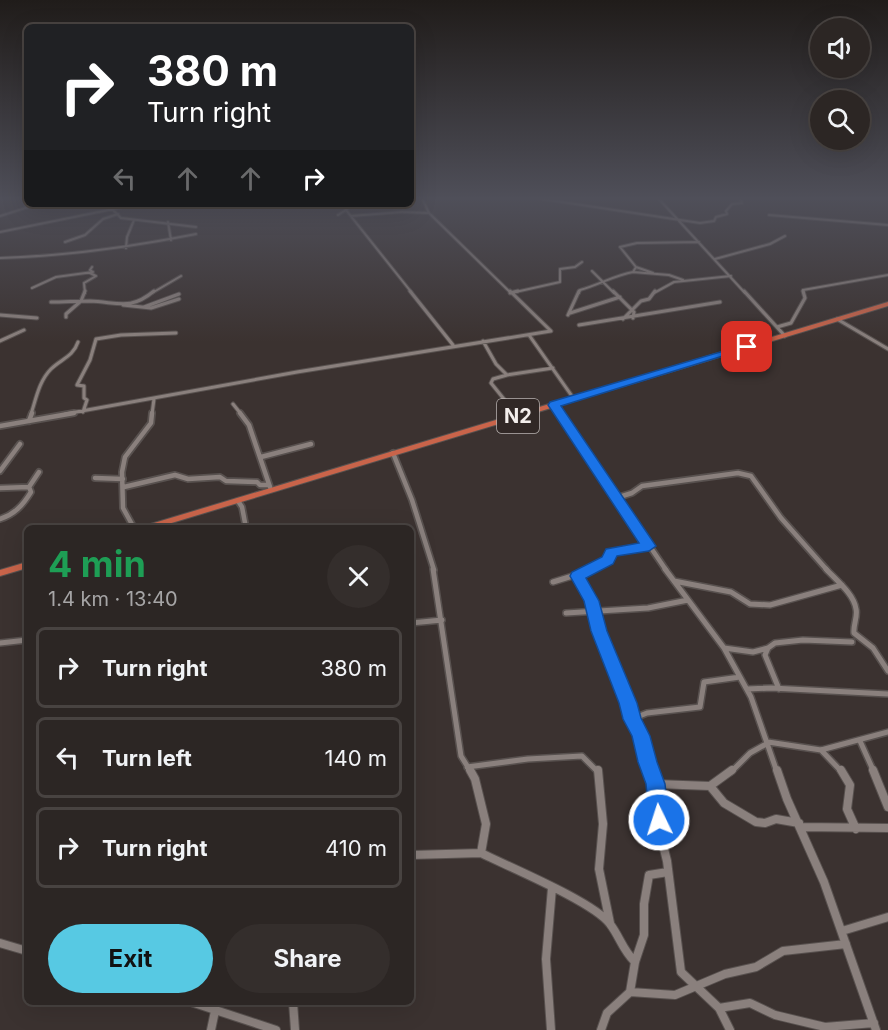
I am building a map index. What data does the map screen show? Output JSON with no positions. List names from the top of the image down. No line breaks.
{"streets":{"highway":["N2"]},"page":{"turn":["380 m","Turn right"],"heading":["4 min","1.4 km · 13:40"],"list":[{"name":"Turn right","value":"380 m"},{"name":"Turn left","value":"140 m"},{"name":"Turn right","value":"410 m"}],"buttons":["Exit","Share"]}}
